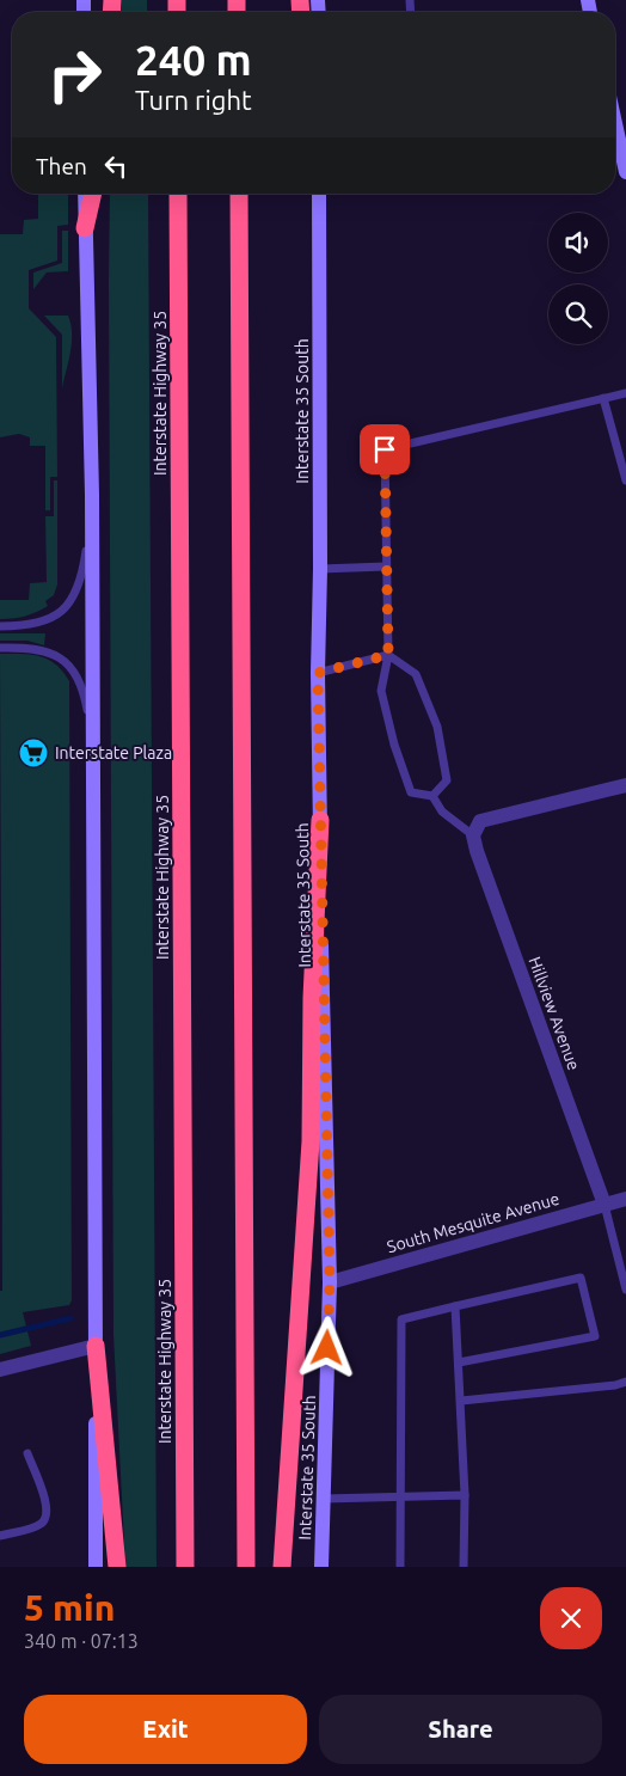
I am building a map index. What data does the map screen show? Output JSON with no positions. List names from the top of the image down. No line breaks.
{"streets":{"highway":["Interstate Highway 35"],"main road":["Interstate 35 South"],"street":["Hillview Avenue","South Mesquite Avenue"]},"crossings":[["Interstate 35 South","South Mesquite Avenue"],["Hillview Avenue","South Mesquite Avenue"]],"places":{"supermarket":["Interstate Plaza"]},"page":{"turn":["240 m","Turn right"],"then":"Then","heading":["5 min","340 m · 07:13"],"buttons":["Exit","Share"]}}
